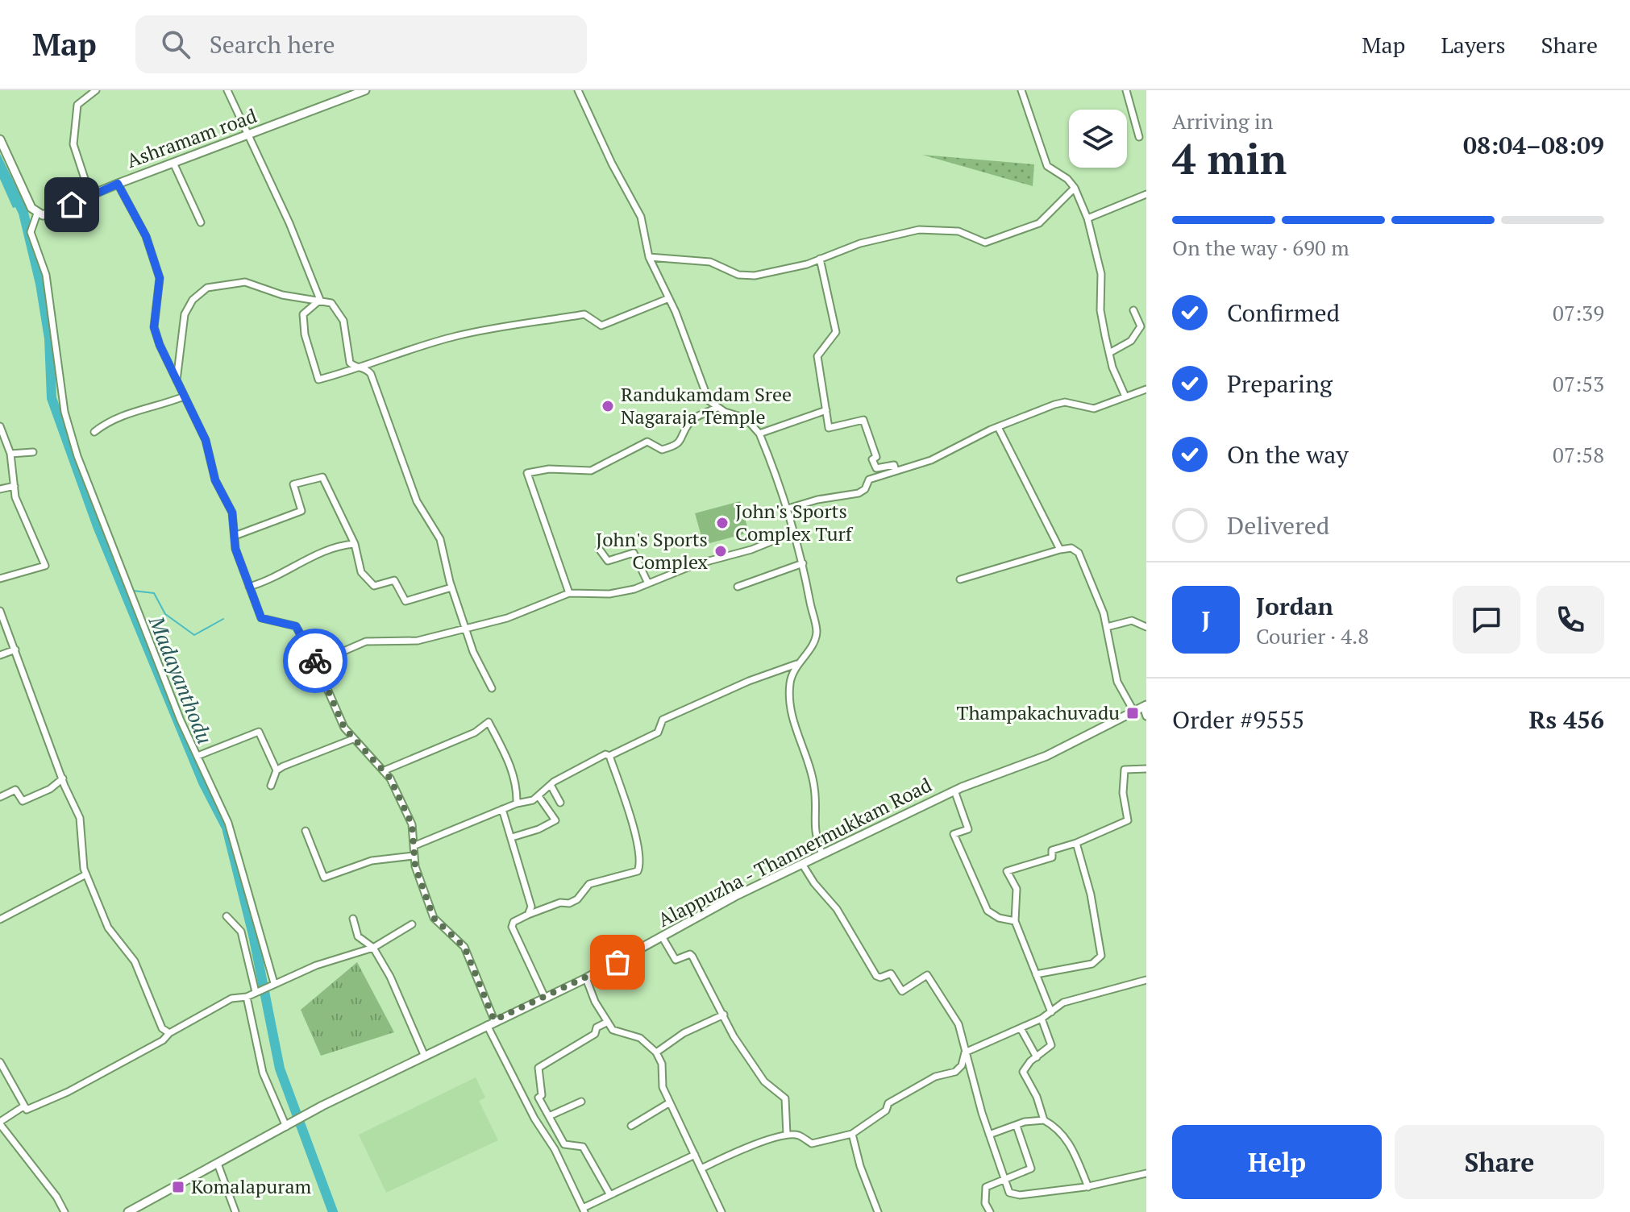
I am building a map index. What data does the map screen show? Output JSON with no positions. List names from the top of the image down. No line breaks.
{"streets":{"main road":["Ashramam road","Alappuzha - Thannermukkam Road"]},"water":["Madayanthodu"],"places":{"other":["Randukamdam Sree Nagaraja Temple","John's Sports Complex Turf","John's Sports Complex"],"transit":["Thampakachuvadu","Komalapuram"]},"page":{"header":"Map","search":"Search here","nav":["Map","Layers","Share"],"heading":["4 min","Arriving in","08:04–08:09"],"panel":["Jordan","Courier · 4.8","Order #9555","Rs 456"],"bar":"On the way · 690 m","list":[["Confirmed","07:39"],["Preparing","07:53"],["On the way","07:58"],"Delivered"],"round":"J","buttons":["Help","Share"]}}
